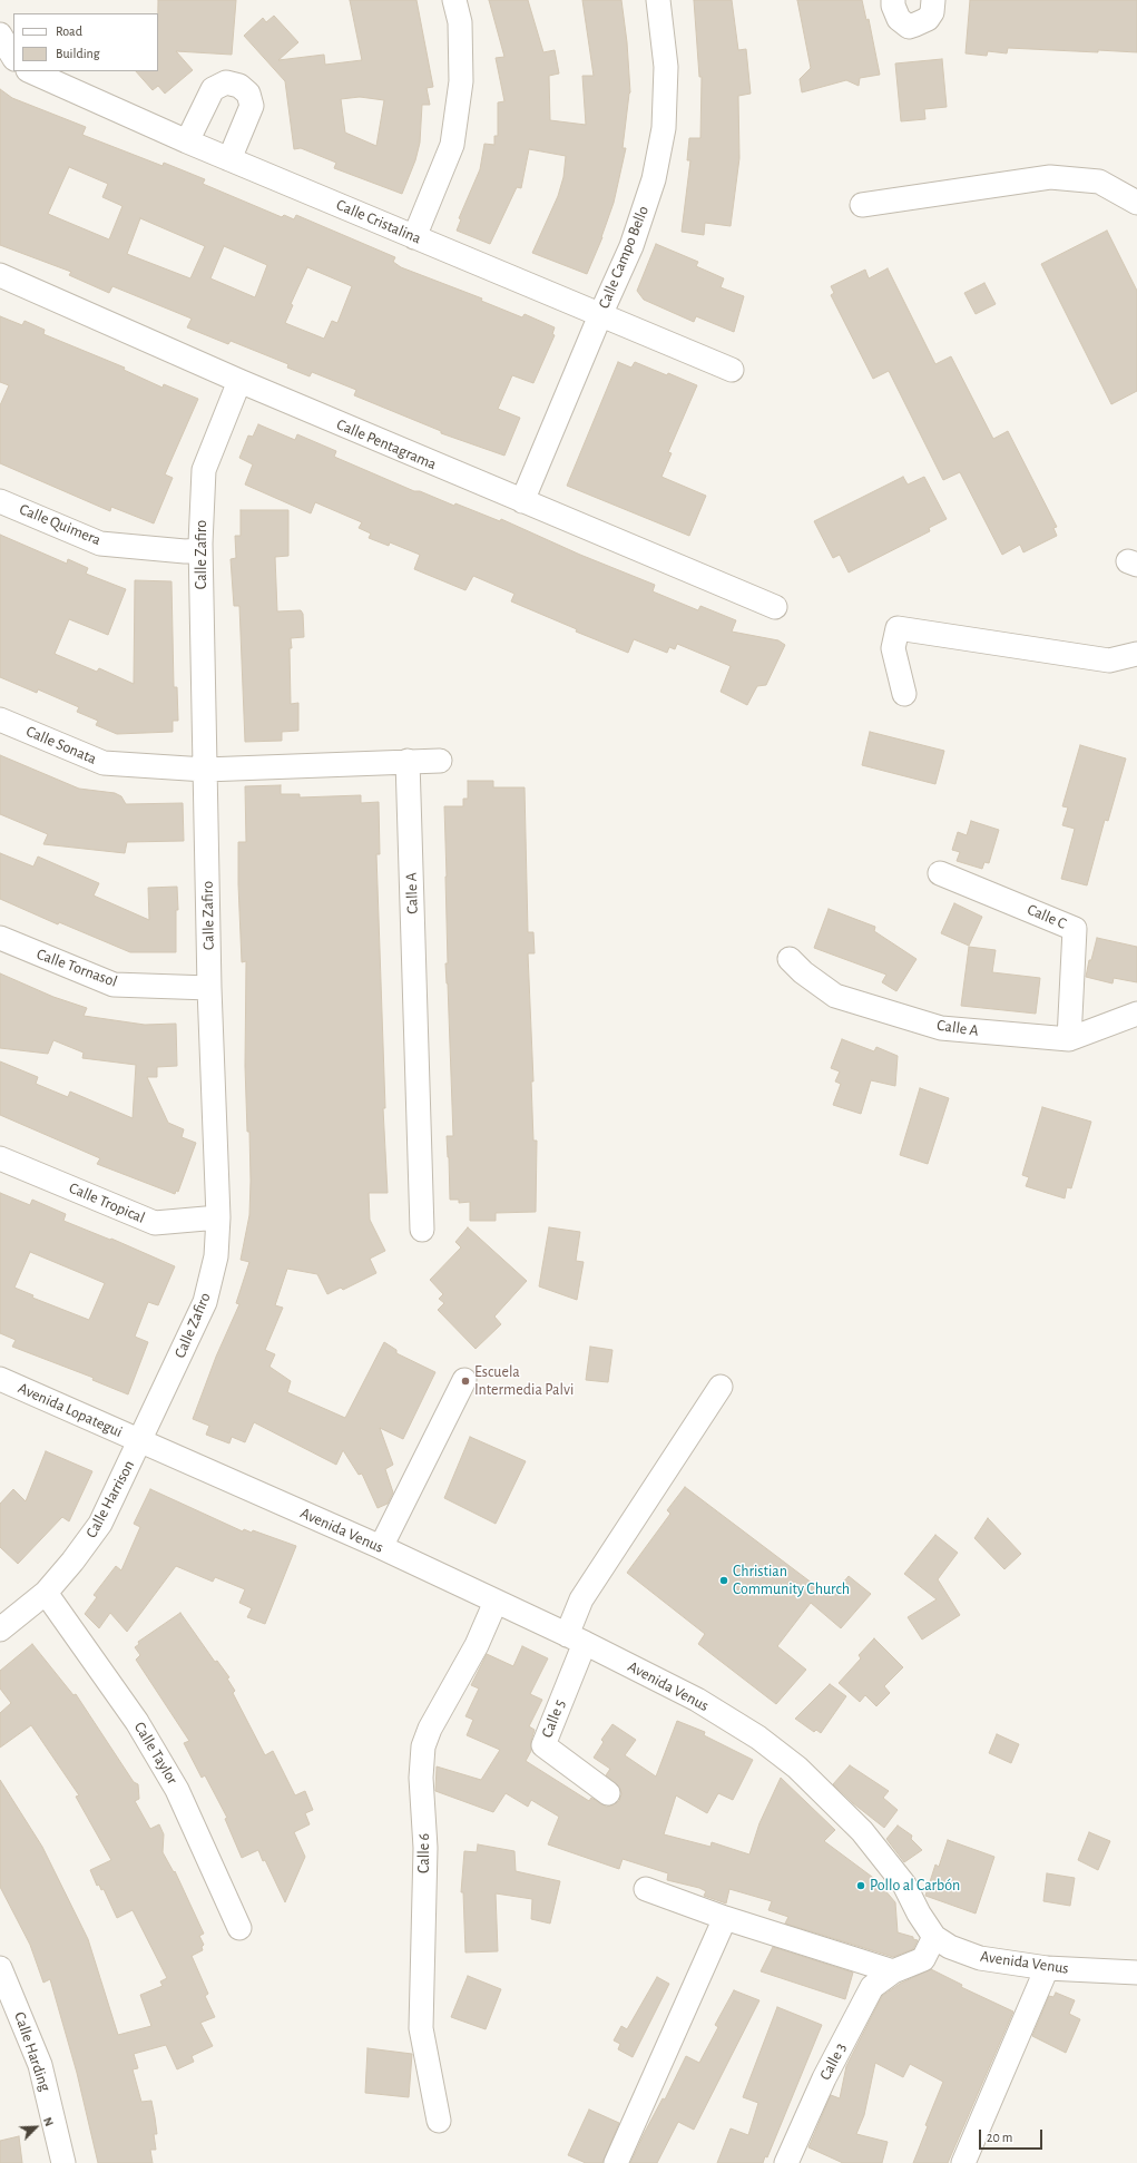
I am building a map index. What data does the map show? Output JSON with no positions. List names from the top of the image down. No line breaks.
{"streets":{"street":["Calle Cristalina","Calle Campo Bello","Calle Pentagrama","Calle Quimera","Calle Zafiro","Calle Sonata","Calle A","Calle C","Calle Tornasol","Calle Tropical","Avenida Lopategui","Calle Harrison","Avenida Venus","Calle 5","Calle Taylor","Calle 6","Calle Harding","Calle 3"]},"crossings":[["Calle Cristalina","Calle Campo Bello"],["Calle Campo Bello","Calle Pentagrama"],["Calle Pentagrama","Calle Zafiro"],["Calle Quimera","Calle Zafiro"],["Calle Zafiro","Calle Sonata"],["Calle Zafiro","Calle Tornasol"],["Calle Zafiro","Calle Tropical"],["Calle Zafiro","Avenida Lopategui"],["Calle Zafiro","Calle Harrison"],["Calle Zafiro","Avenida Venus"],["Calle A","Calle C"],["Avenida Lopategui","Calle Harrison"],["Avenida Lopategui","Avenida Venus"],["Calle Harrison","Avenida Venus"],["Calle Harrison","Calle Taylor"],["Avenida Venus","Calle 5"],["Avenida Venus","Calle 6"],["Avenida Venus","Calle 3"]],"places":["Escuela Intermedia Palvi","Christian Community Church","Pollo al Carbón"],"legend":["Road","Building"],"scale_bar":"20 m","north":"top right"}
